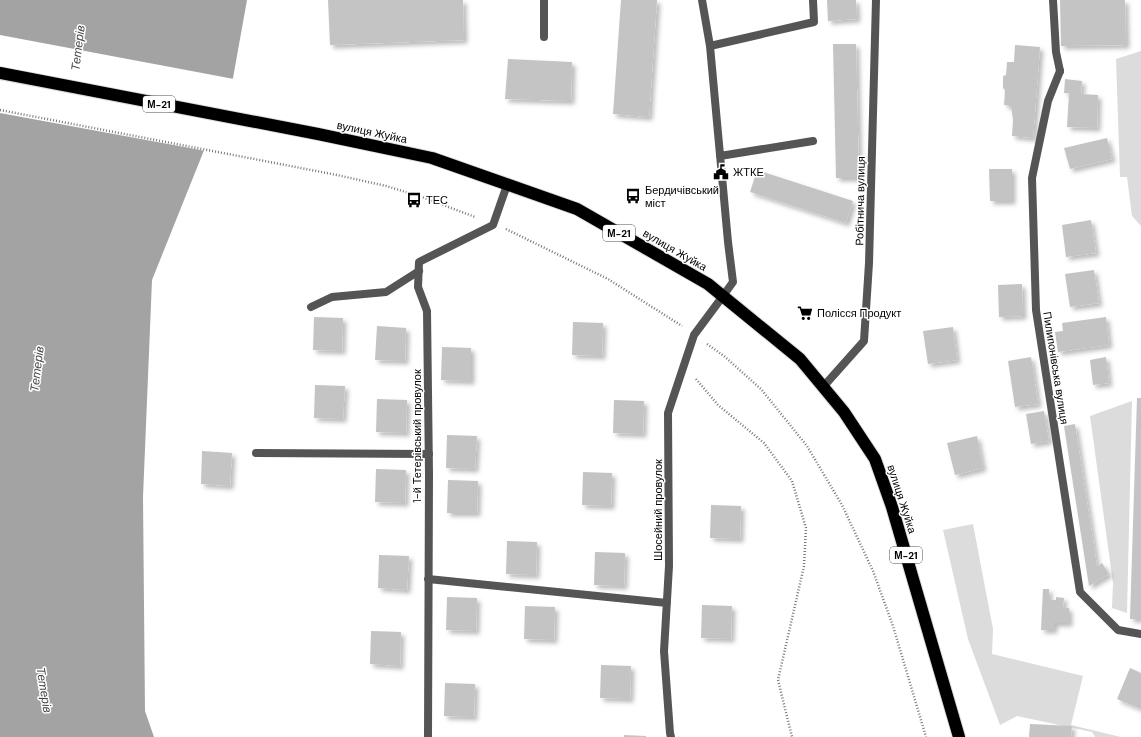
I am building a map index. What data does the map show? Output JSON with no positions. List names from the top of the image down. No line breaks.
{"streets":{"highway":["М-21","вулиця Жуйка"],"street":["Робітнича вулиця","Пилипонівська вулиця","1-й Тетерівський провулок","Шосейний провулок"]},"crossings":[["вулиця Жуйка","Робітнича вулиця"],["вулиця Жуйка","Шосейний провулок"]],"water":["Тетерів"],"places":{"public building":["ЖТКЕ"],"bus stop":["Бердичівський міст","ТЕС"],"supermarket":["Полісся Продукт"]}}
